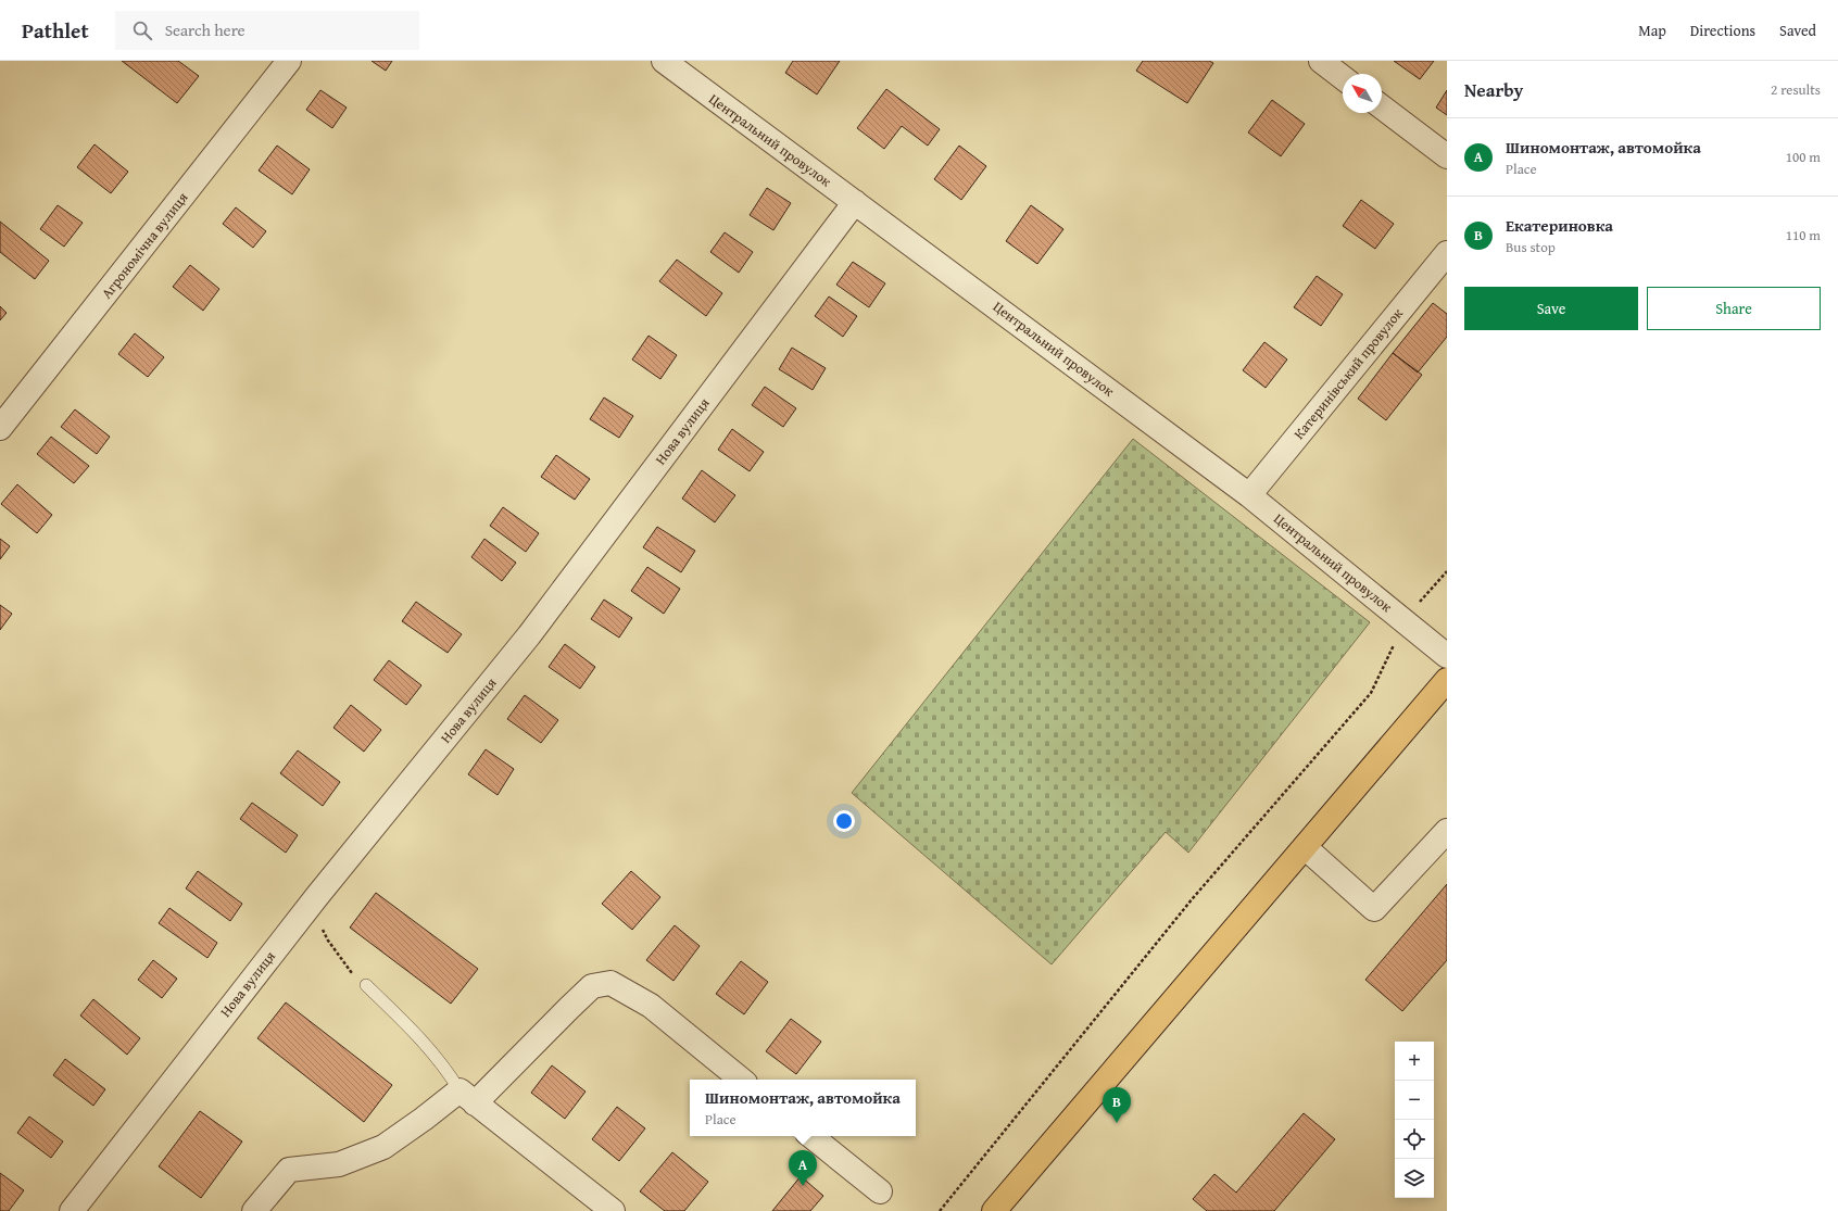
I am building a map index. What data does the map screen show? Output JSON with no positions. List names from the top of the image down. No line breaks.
{"streets":{"street":["Центральний провулок","Агрономічна вулиця","Катеринівський провулок","Нова вулиця"]},"crossings":[["Центральний провулок","Катеринівський провулок"],["Центральний провулок","Нова вулиця"]],"north":"top left","page":{"header":"Pathlet","search":"Search here","nav":["Map","Directions","Saved"],"heading":["Nearby","2 results"],"list":[{"mark":"A","name":"Шиномонтаж, автомойка","note":"Place","value":"100 m"},{"mark":"B","name":"Екатериновка","note":"Bus stop","value":"110 m"}],"buttons":["Save","Share"],"map_buttons":["+","−"],"popup":["Шиномонтаж, автомойка","Place"],"pins":["B","A"]}}
